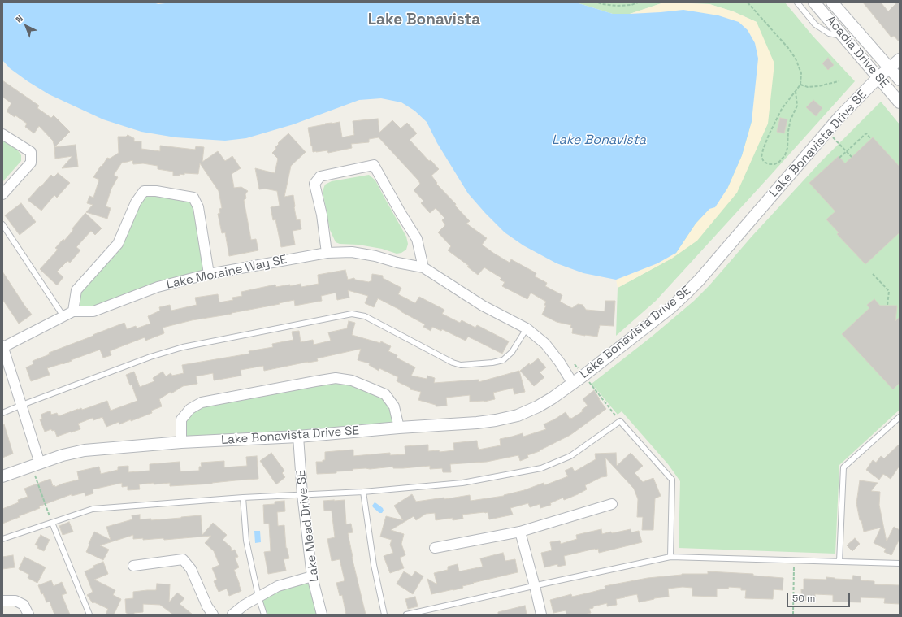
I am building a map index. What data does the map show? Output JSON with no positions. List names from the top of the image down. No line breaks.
{"streets":{"street":["Acadia Drive SE","Lake Bonavista Drive SE","Lake Moraine Way SE","Lake Mead Drive SE"]},"crossings":[["Acadia Drive SE","Lake Bonavista Drive SE"],["Lake Bonavista Drive SE","Lake Moraine Way SE"],["Lake Bonavista Drive SE","Lake Mead Drive SE"]],"districts":["Lake Bonavista"],"water":["Lake Bonavista"],"scale_bar":"50 m","north":"top left"}
